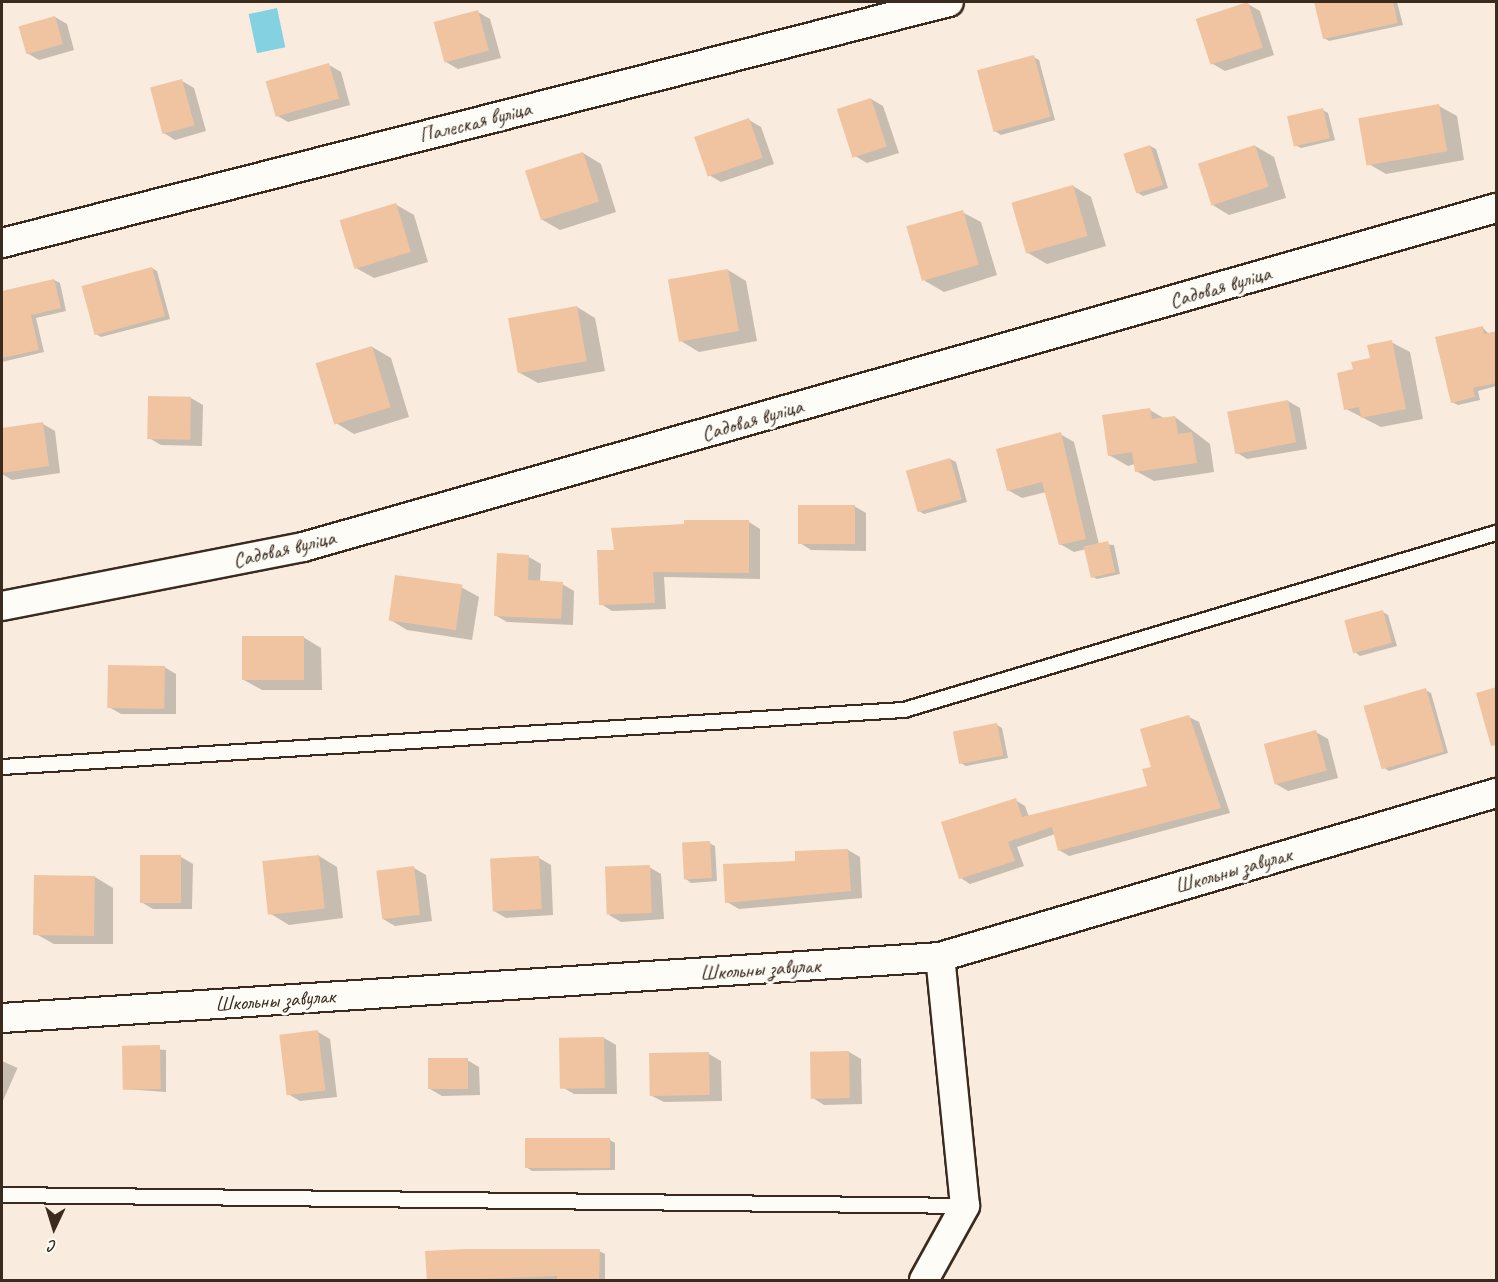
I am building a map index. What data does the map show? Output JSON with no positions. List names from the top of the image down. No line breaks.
{"streets":{"street":["Палеская вуліца","Садовая вуліца","Школьны завулак"]},"north":"bottom"}
